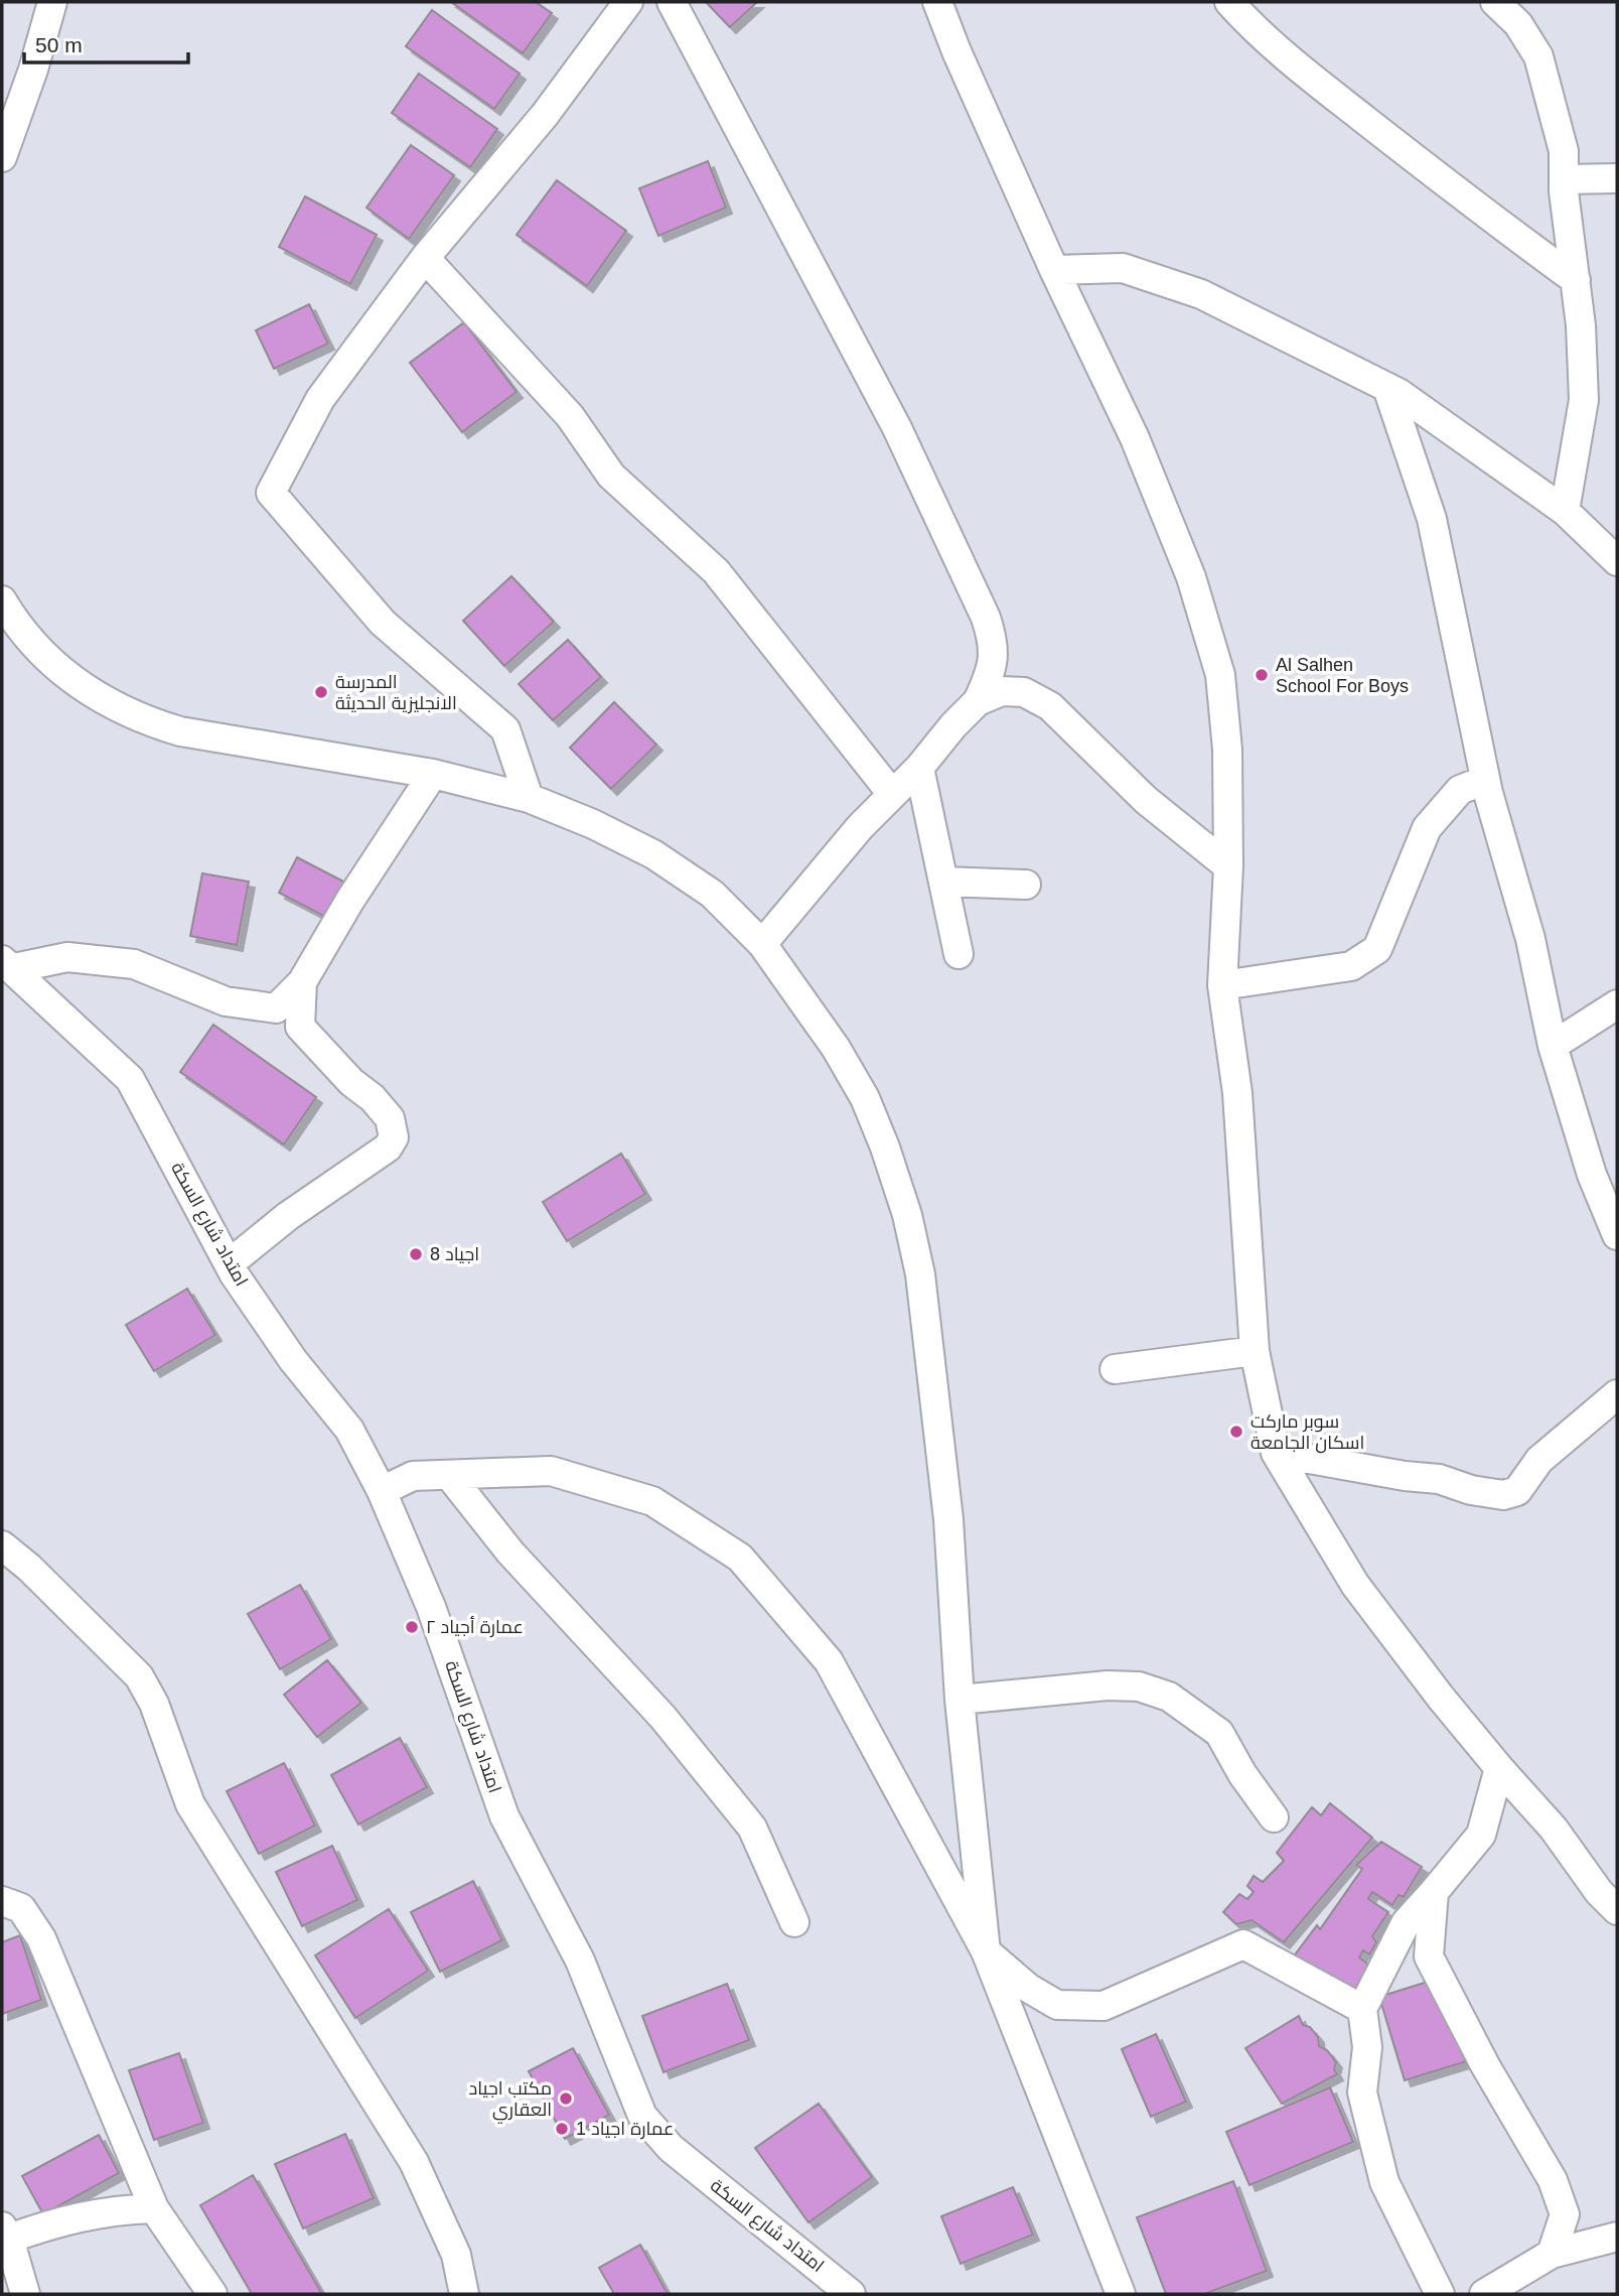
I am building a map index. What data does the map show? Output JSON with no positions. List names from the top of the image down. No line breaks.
{"streets":{"street":["امتداد شارع السكة"]},"places":["Al Salhen School For Boys","المدرسة الانجليزية الحديثة","اجياد 8","سوبر ماركت اسكان الجامعة","عمارة أجياد ٢","مكتب اجياد العقاري","عمارة اجياد 1"],"scale_bar":"50 m"}
